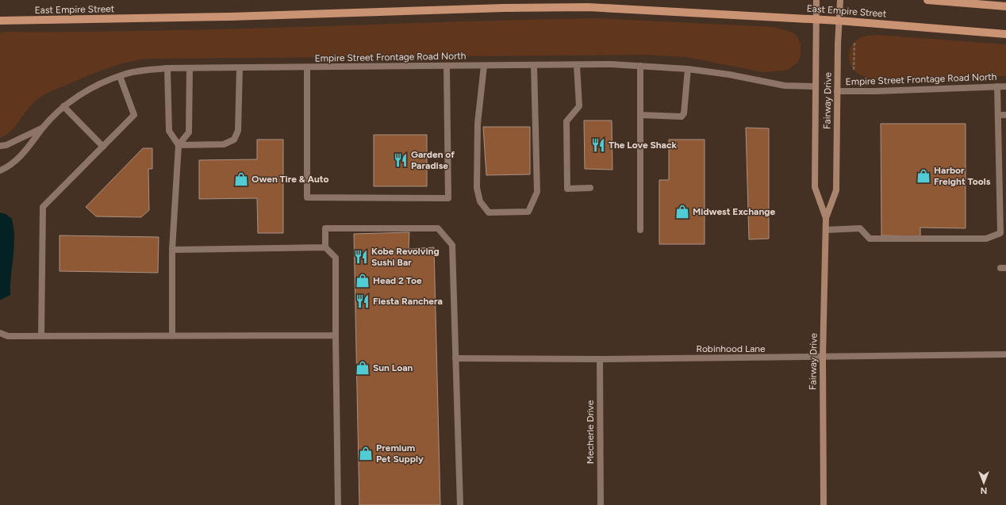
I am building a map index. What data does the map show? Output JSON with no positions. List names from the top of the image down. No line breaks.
{"streets":{"main road":["East Empire Street","Fairway Drive"],"street":["Empire Street Frontage Road North","Robinhood Lane","Mecherle Drive"]},"crossings":[["East Empire Street","Fairway Drive"],["Empire Street Frontage Road North","Fairway Drive"],["Fairway Drive","Robinhood Lane"],["Robinhood Lane","Mecherle Drive"]],"places":{"restaurant":["The Love Shack","Garden of Paradise","Kobe Revolving Sushi Bar","Fiesta Ranchera"],"shop":["Harbor Freight Tools","Owen Tire & Auto","Midwest Exchange","Head 2 Toe","Sun Loan","Premium Pet Supply"]},"north":"bottom"}
